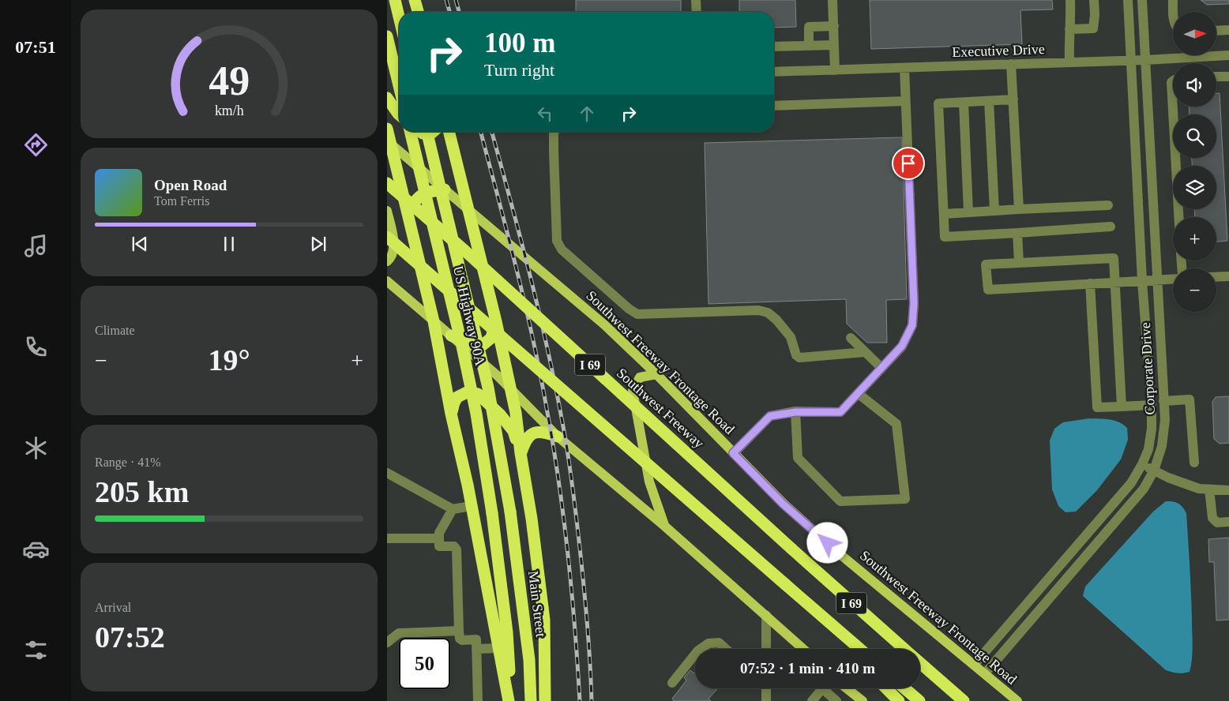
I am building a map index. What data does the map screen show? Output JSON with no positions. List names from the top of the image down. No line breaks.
{"streets":{"highway":["US Highway 90A","I 69","Southwest Freeway","Main Street"],"main road":["Southwest Freeway Frontage Road"],"street":["Executive Drive","Corporate Drive"]},"crossings":[["Executive Drive","Corporate Drive"],["US Highway 90A","Main Street"],["Southwest Freeway Frontage Road","Corporate Drive"]],"north":"right","page":{"tabs":"07:51","map_buttons":["+","−"],"turn":["100 m","Turn right"],"song":["Open Road","Tom Ferris"],"tile":["Climate",["Range · 41%","205 km"],["Arrival","07:52"]],"heat":["−","19°","+"],"limit":"50","trip":"07:52 · 1 min · 410 m","gauge":["49","km/h"]}}
